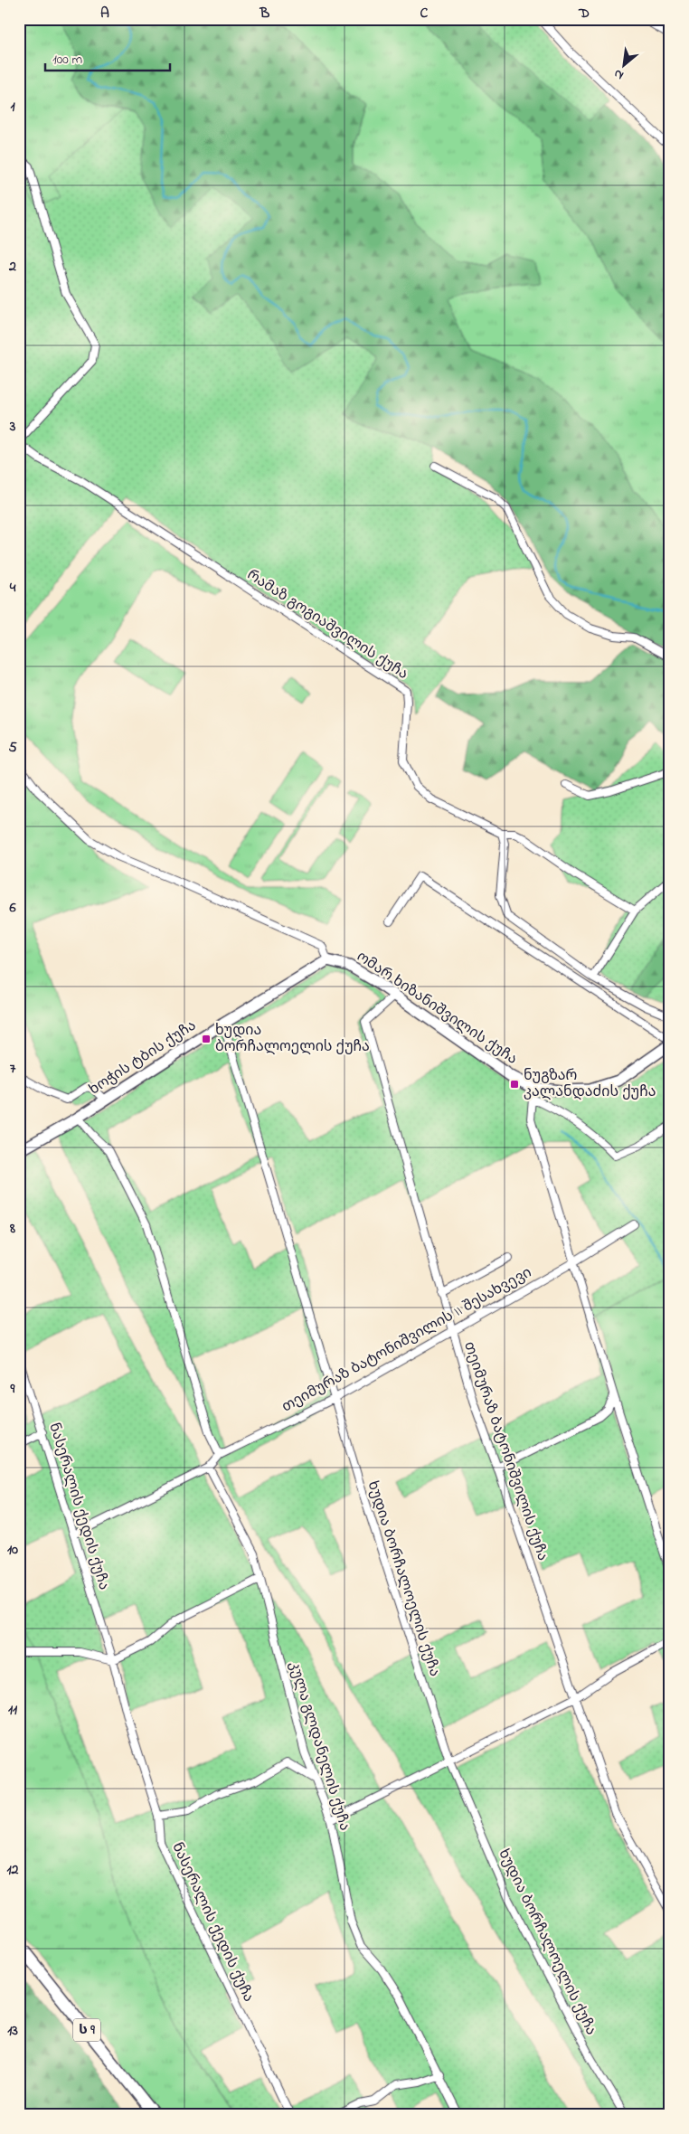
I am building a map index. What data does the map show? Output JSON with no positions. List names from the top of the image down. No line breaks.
{"streets":{"highway":["ს 9"],"main road":["ომარ ხიზანიშვილის ქუჩა","ხოჭის ტბის ქუჩა"],"street":["რამაზ გოგიაშვილის ქუჩა","თეიმურაზ ბატონიშვილის II შესახვევი","თეიმურაზ ბატონიშვილის ქუჩა","ნასერალის ქედის ქუჩა","ხუდია ბორჩალოელის ქუჩა","კულა გლდანელის ქუჩა"]},"crossings":[["ომარ ხიზანიშვილის ქუჩა","ხოჭის ტბის ქუჩა"],["ომარ ხიზანიშვილის ქუჩა","თეიმურაზ ბატონიშვილის ქუჩა"],["ხოჭის ტბის ქუჩა","ხუდია ბორჩალოელის ქუჩა"],["თეიმურაზ ბატონიშვილის II შესახვევი","თეიმურაზ ბატონიშვილის ქუჩა"],["თეიმურაზ ბატონიშვილის II შესახვევი","ხუდია ბორჩალოელის ქუჩა"]],"places":{"transit":["ხუდია ბორჩალოელის ქუჩა","ნუგზარ კალანდაძის ქუჩა"]},"scale_bar":"100 m","north":"bottom left","grid":{"columns":["A","B","C","D"],"rows":["1","2","3","4","5","6","7","8","9","10","11","12","13"]}}
